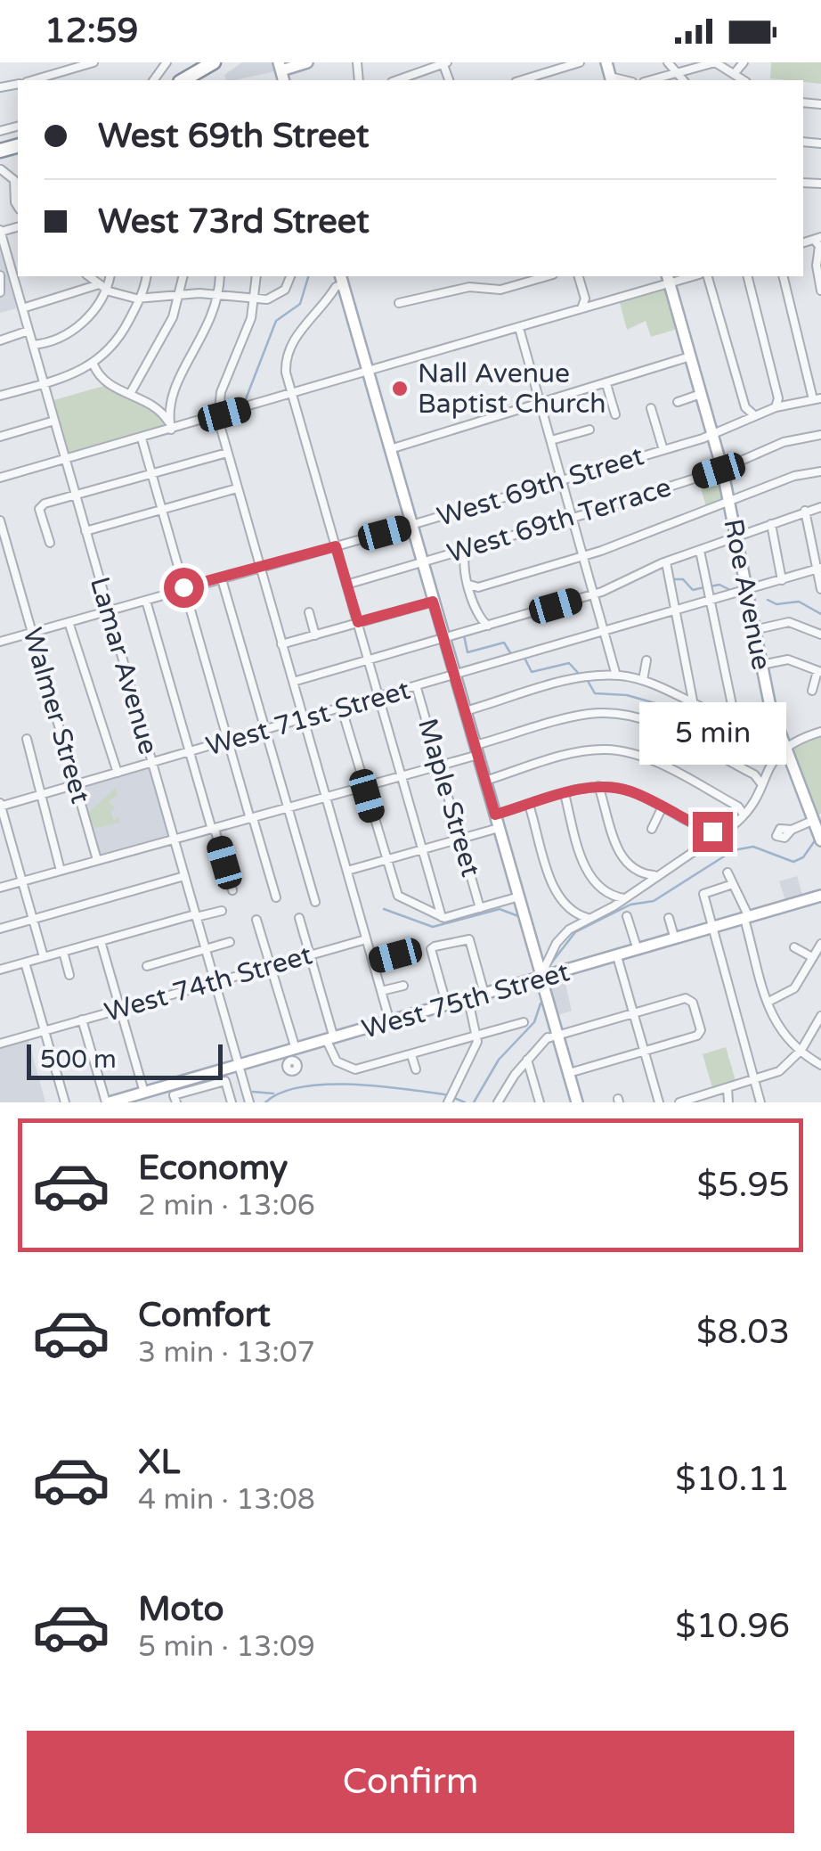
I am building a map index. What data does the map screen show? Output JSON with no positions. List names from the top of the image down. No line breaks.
{"streets":{"main road":["Roe Avenue","West 75th Street"],"street":["West 69th Street","West 69th Terrace","Lamar Avenue","Walmer Street","West 71st Street","Maple Street","West 74th Street"]},"crossings":[["West 69th Street","Roe Avenue"],["West 69th Street","Lamar Avenue"],["West 69th Street","Walmer Street"],["West 69th Terrace","Roe Avenue"],["Roe Avenue","West 71st Street"],["Lamar Avenue","West 71st Street"],["Lamar Avenue","West 74th Street"],["Lamar Avenue","West 75th Street"],["Walmer Street","West 71st Street"],["West 71st Street","Maple Street"]],"places":["Nall Avenue Baptist Church"],"scale_bar":"500 m","page":{"status":"12:59","banner":["West 69th Street","West 73rd Street"],"bubble":"5 min","scale":"500 m","list":[{"name":"Economy","note":"2 min · 13:06","value":"$5.95"},{"name":"Comfort","note":"3 min · 13:07","value":"$8.03"},{"name":"XL","note":"4 min · 13:08","value":"$10.11"},{"name":"Moto","note":"5 min · 13:09","value":"$10.96"}],"buttons":"Confirm"}}
